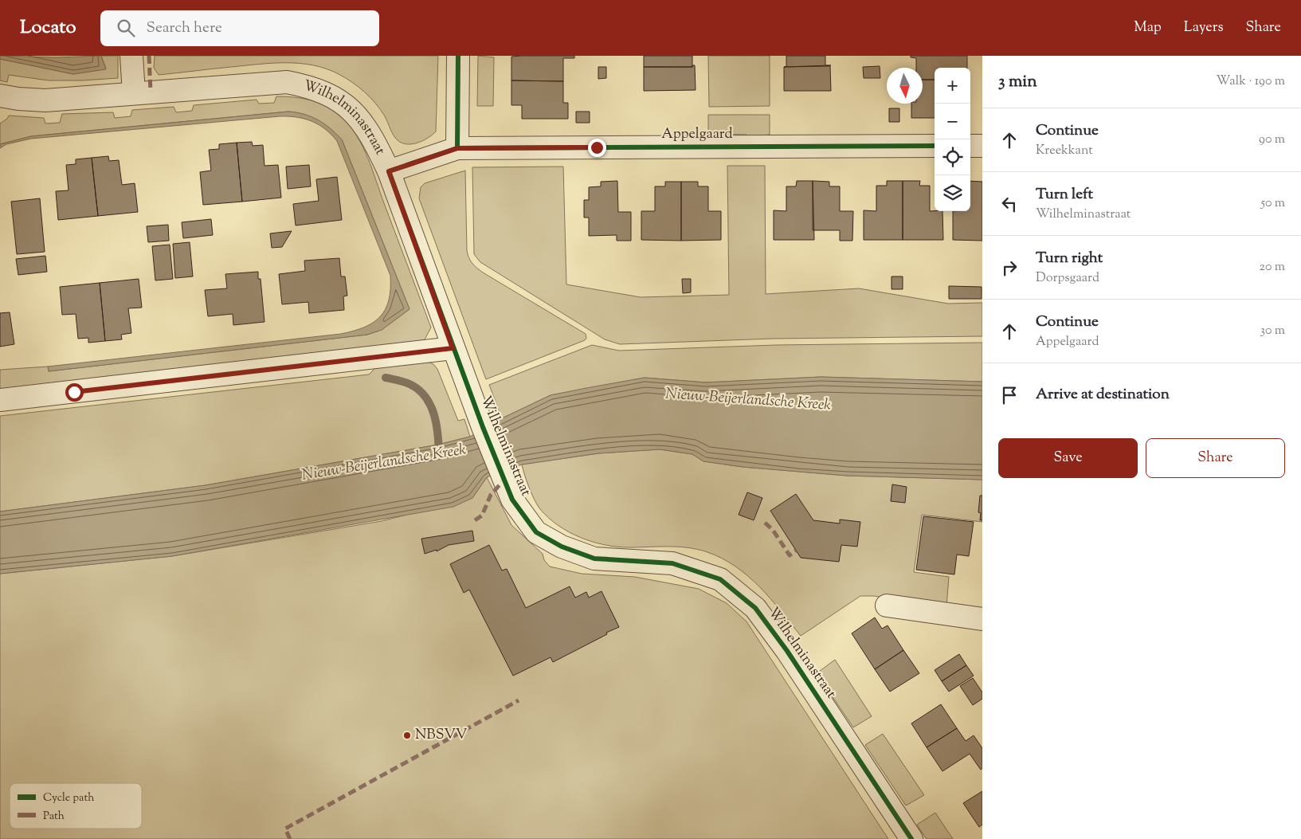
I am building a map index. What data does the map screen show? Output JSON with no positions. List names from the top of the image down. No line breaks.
{"streets":{"street":["Wilhelminastraat","Appelgaard"]},"crossings":[["Wilhelminastraat","Appelgaard"]],"water":["Nieuw-Beijerlandsche Kreek"],"places":["NBSVV"],"legend":["Cycle path","Path"],"north":"bottom","page":{"header":"Locato","search":"Search here","nav":["Map","Layers","Share"],"heading":["3 min","Walk · 190 m"],"map_buttons":["+","−"],"list":[["Continue","Kreekkant","90 m"],["Turn left","Wilhelminastraat","50 m"],["Turn right","Dorpsgaard","20 m"],["Continue","Appelgaard","30 m"],"Arrive at destination"],"buttons":["Save","Share"]}}
